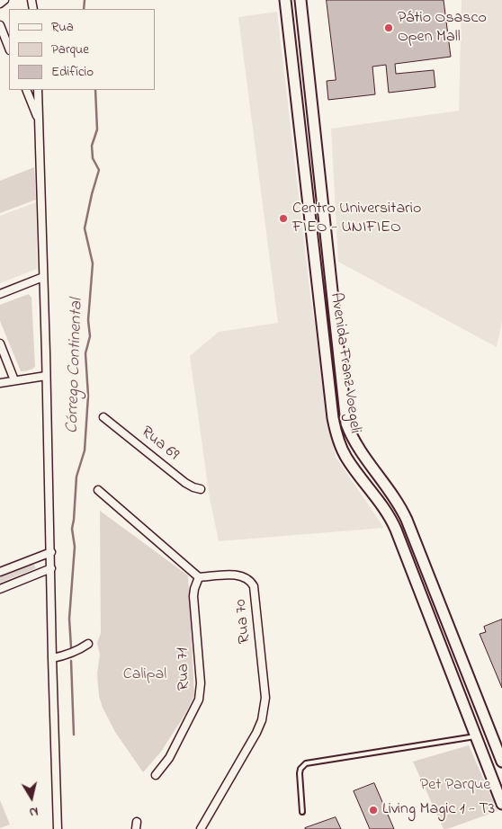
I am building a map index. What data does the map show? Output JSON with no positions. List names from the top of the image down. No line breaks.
{"streets":{"main road":["Avenida Franz Voegeli"],"street":["Rua 69","Rua 70","Rua 71"]},"crossings":[["Rua 70","Rua 71"]],"water":["Córrego Continental"],"parks":["Calipal","Pet Parque"],"places":["Pátio Osasco Open Mall","Centro Universitario FIEO - UNIFIEO","Living Magic 1 - T3"],"legend":["Rua","Parque","Edifício"],"north":"bottom"}
